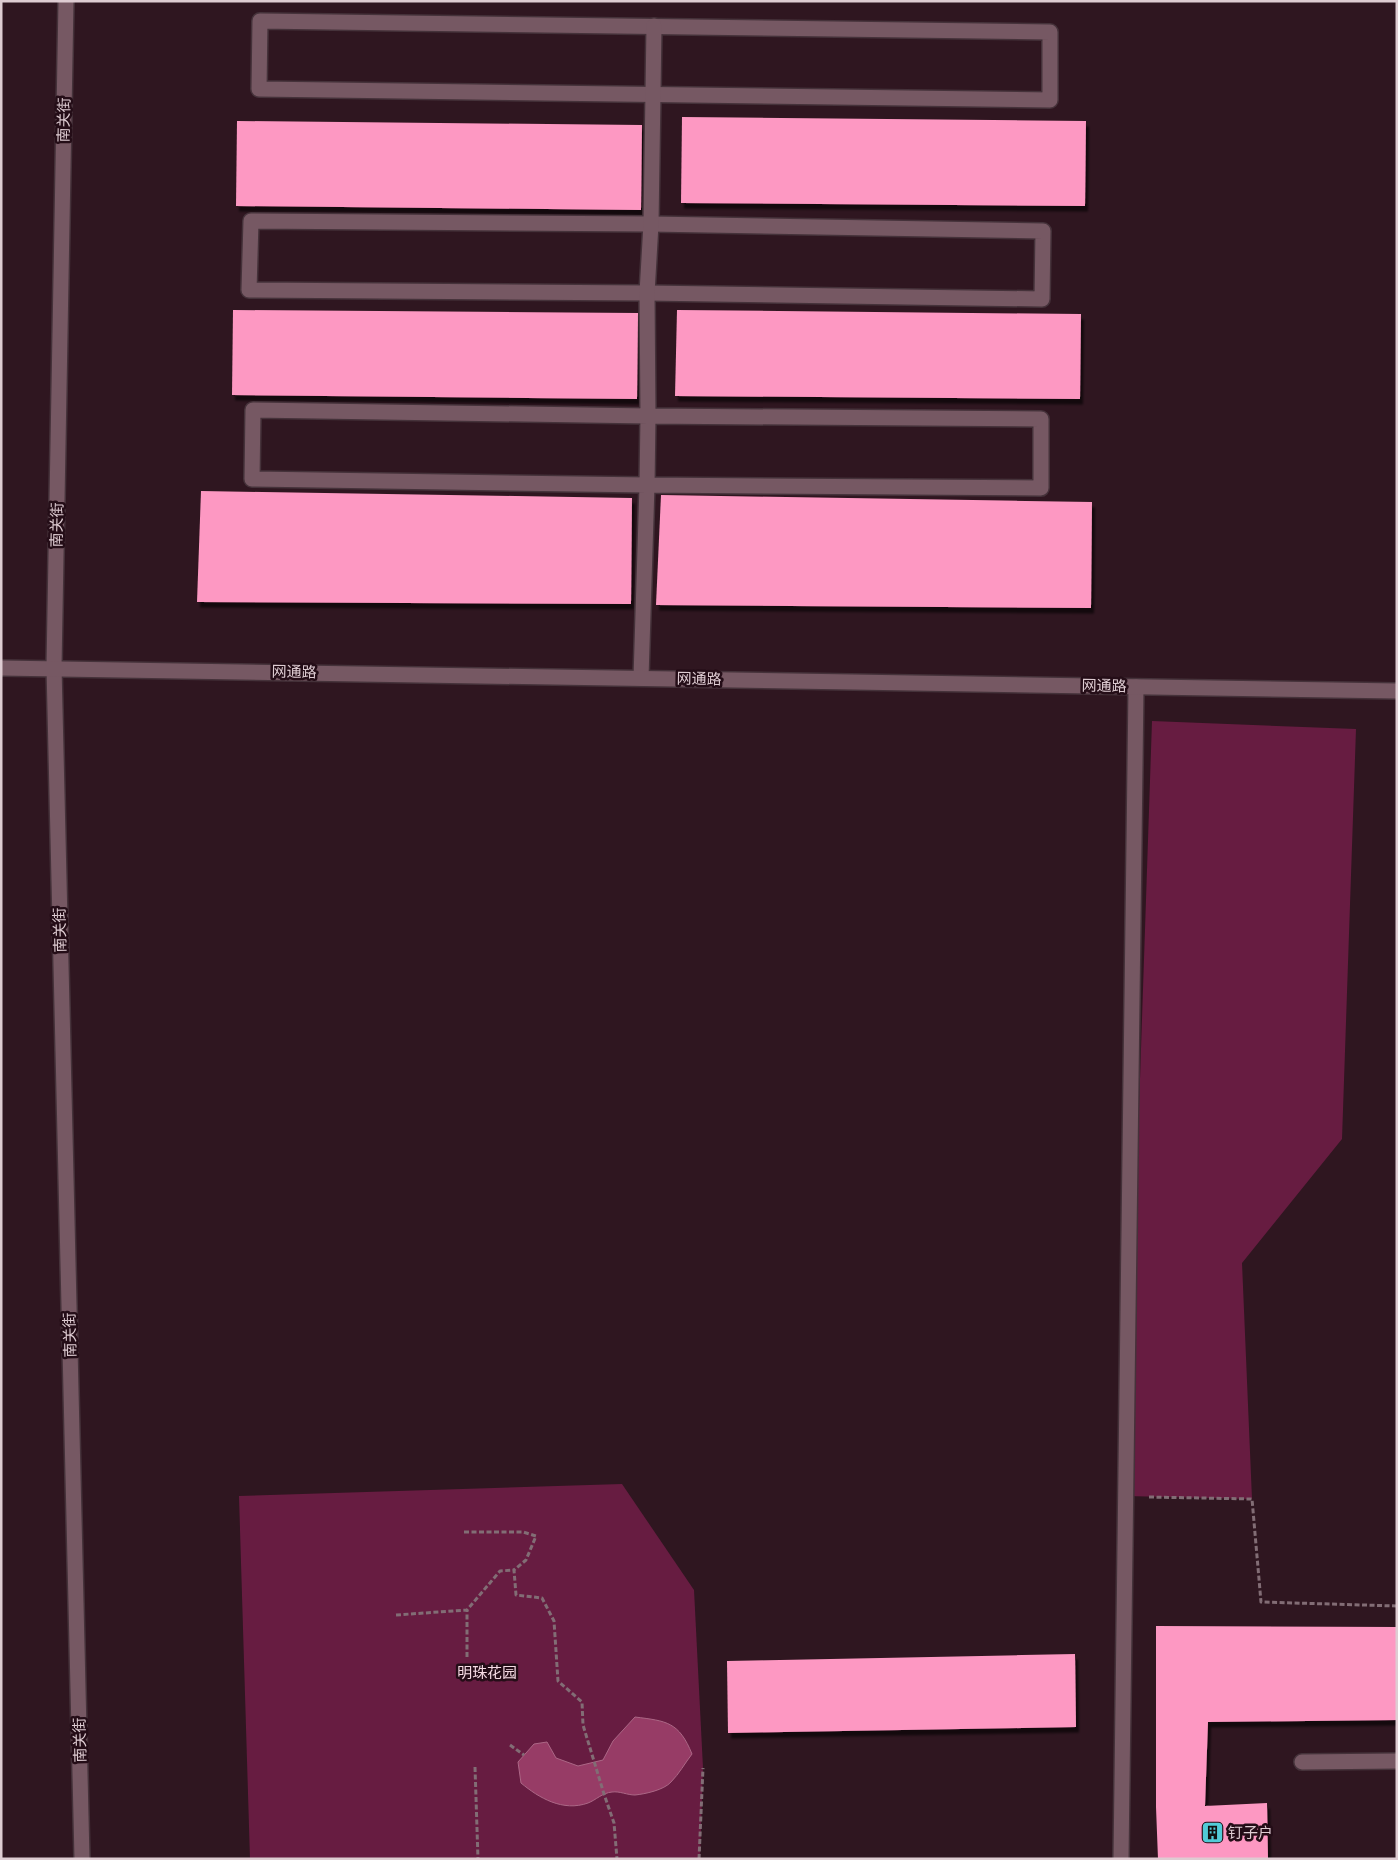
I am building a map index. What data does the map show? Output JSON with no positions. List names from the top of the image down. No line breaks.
{"streets":{"street":["南关街","网通路"]},"crossings":[["南关街","网通路"]],"parks":["明珠花园"],"places":{"building":["钉子户"]}}
